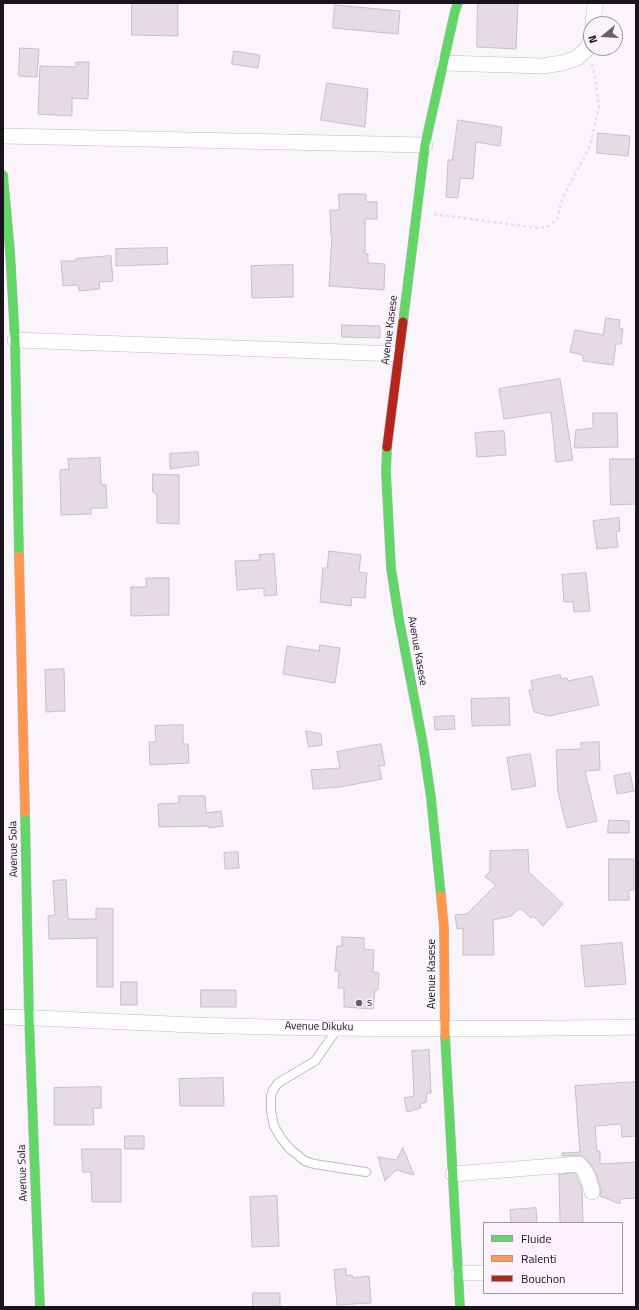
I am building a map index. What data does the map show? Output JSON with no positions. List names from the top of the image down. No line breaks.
{"streets":{"street":["Avenue Kasese","Avenue Sola","Avenue Dikuku"]},"crossings":[["Avenue Kasese","Avenue Dikuku"],["Avenue Sola","Avenue Dikuku"]],"places":["s"],"legend":["Fluide","Ralenti","Bouchon"],"north":"left"}
